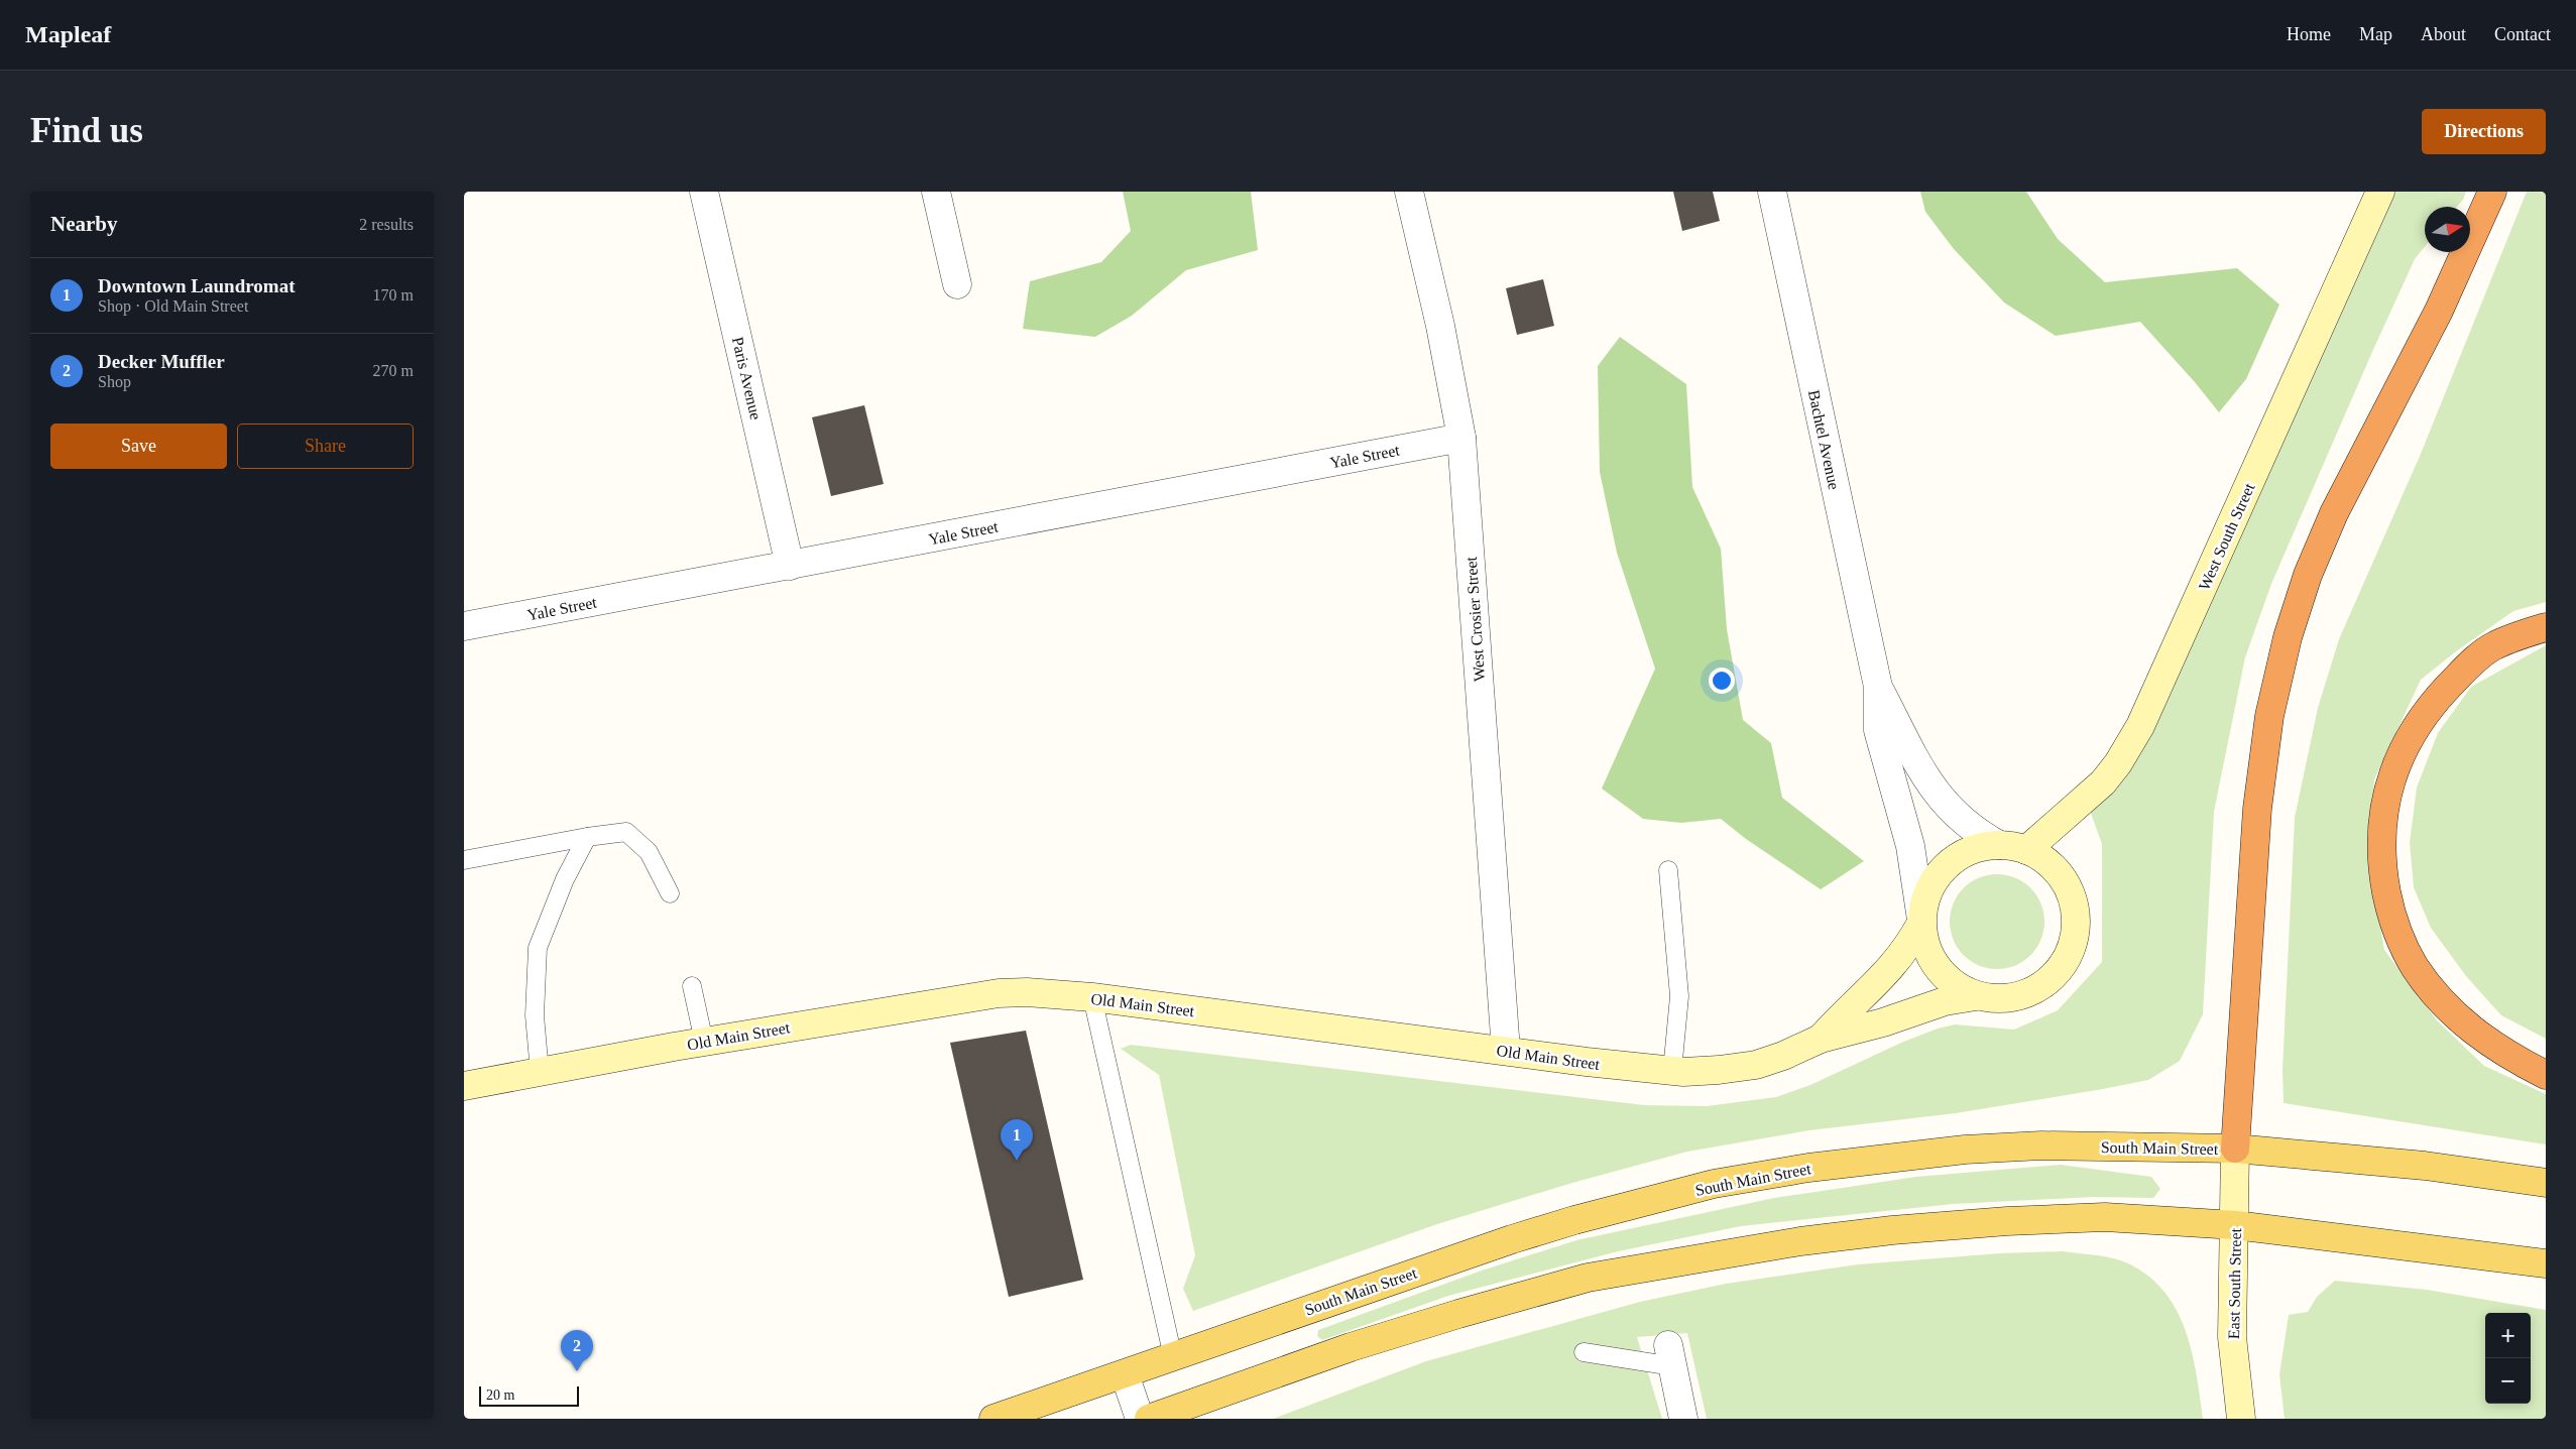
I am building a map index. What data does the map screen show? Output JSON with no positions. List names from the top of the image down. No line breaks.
{"streets":{"main road":["West South Street","Old Main Street","South Main Street","East South Street"],"street":["Paris Avenue","Bachtel Avenue","Yale Street","West Crosier Street"]},"crossings":[["Paris Avenue","Yale Street"],["Bachtel Avenue","West South Street"],["Bachtel Avenue","Old Main Street"],["Yale Street","West Crosier Street"],["West South Street","Old Main Street"],["West Crosier Street","Old Main Street"],["South Main Street","East South Street"]],"scale_bar":"20 m","north":"right","page":{"header":"Mapleaf","nav":["Home","Map","About","Contact"],"buttons":["Directions",["Save","Share"]],"title":"Find us","heading":["Nearby","2 results"],"list":[{"mark":"1","name":"Downtown Laundromat","note":"Shop · Old Main Street","value":"170 m"},{"mark":"2","name":"Decker Muffler","note":"Shop","value":"270 m"}],"pins":["1","2"],"map_buttons":["+","−"],"scale":"20 m"}}
